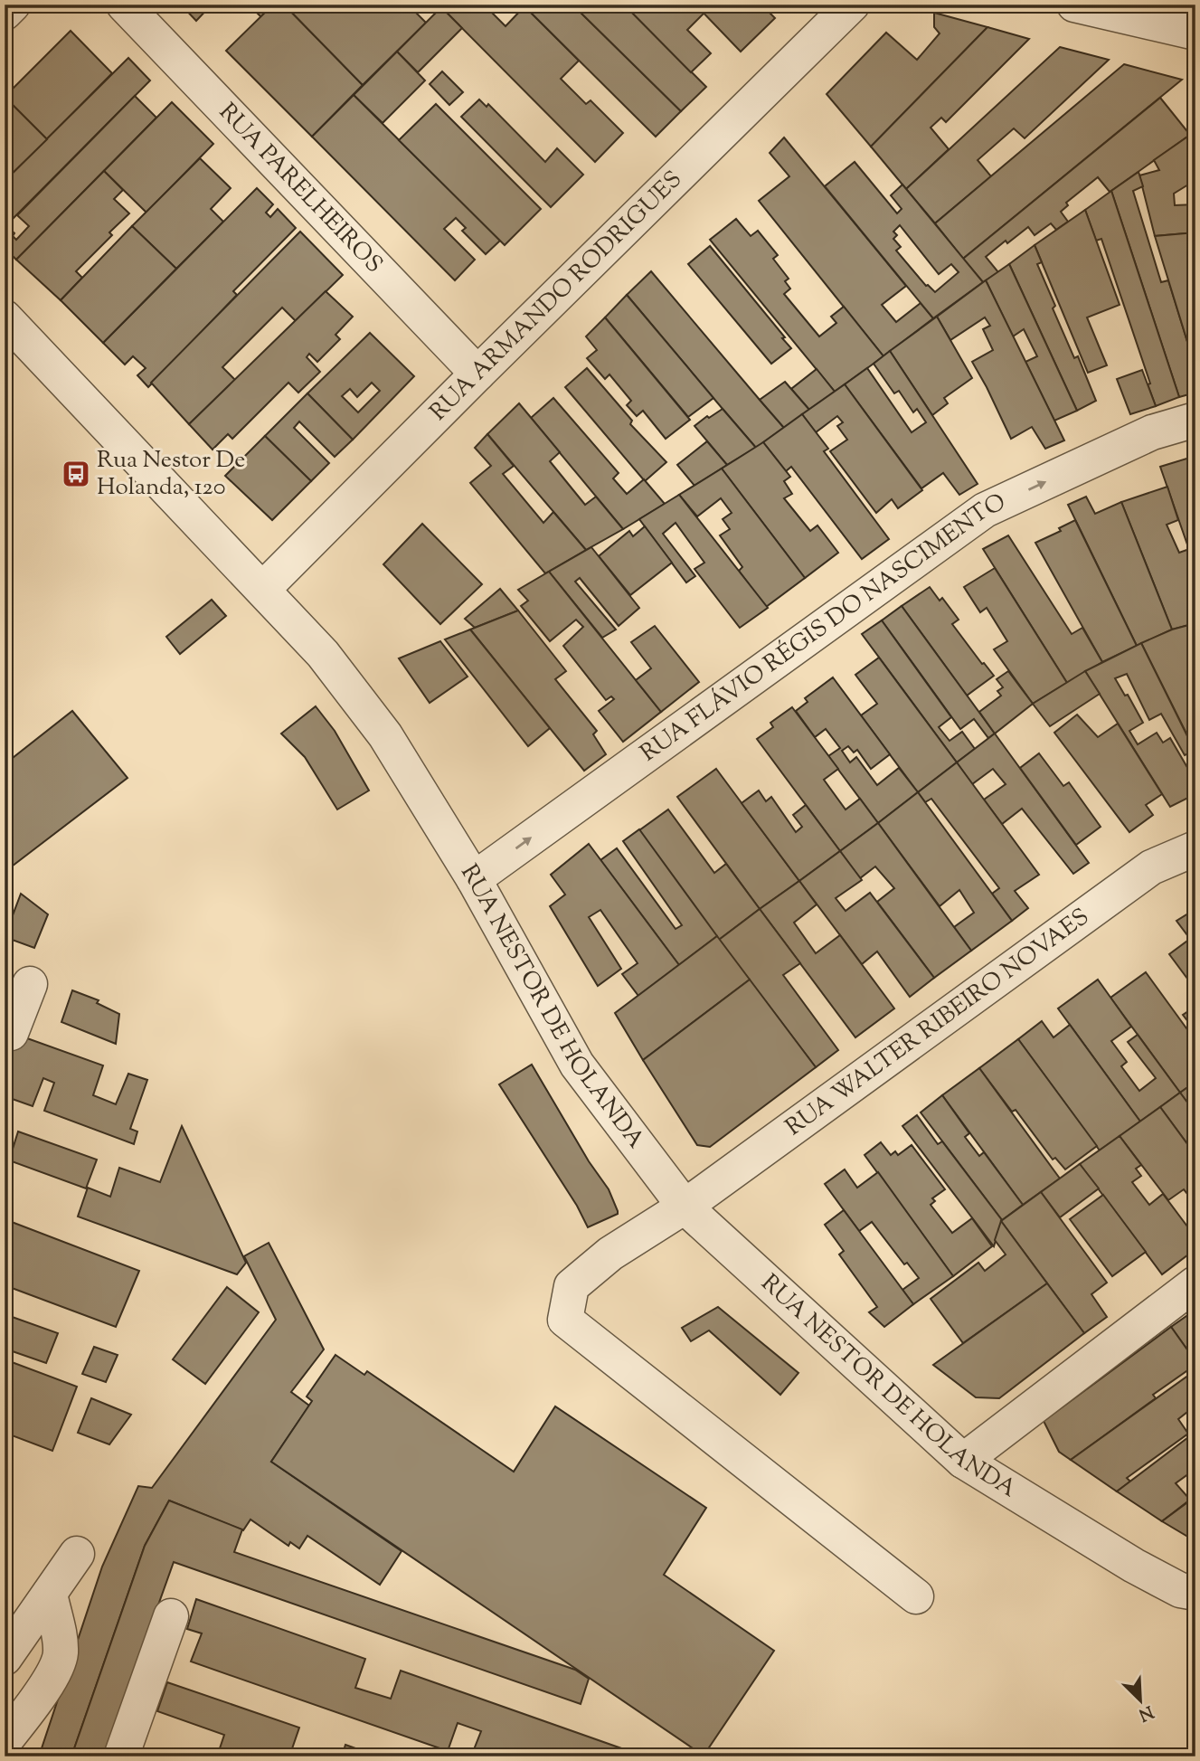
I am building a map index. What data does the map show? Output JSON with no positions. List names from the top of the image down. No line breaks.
{"streets":{"street":["RUA PARELHEIROS","RUA ARMANDO RODRIGUES","RUA FLÁVIO RÉGIS DO NASCIMENTO","RUA NESTOR DE HOLANDA","RUA WALTER RIBEIRO NOVAES"]},"crossings":[["RUA PARELHEIROS","RUA ARMANDO RODRIGUES"],["RUA ARMANDO RODRIGUES","RUA NESTOR DE HOLANDA"],["RUA FLÁVIO RÉGIS DO NASCIMENTO","RUA NESTOR DE HOLANDA"],["RUA NESTOR DE HOLANDA","RUA WALTER RIBEIRO NOVAES"]],"one_way":["RUA FLÁVIO RÉGIS DO NASCIMENTO"],"places":{"bus stop":["Rua Nestor De Holanda, 120"]},"north":"bottom right"}
